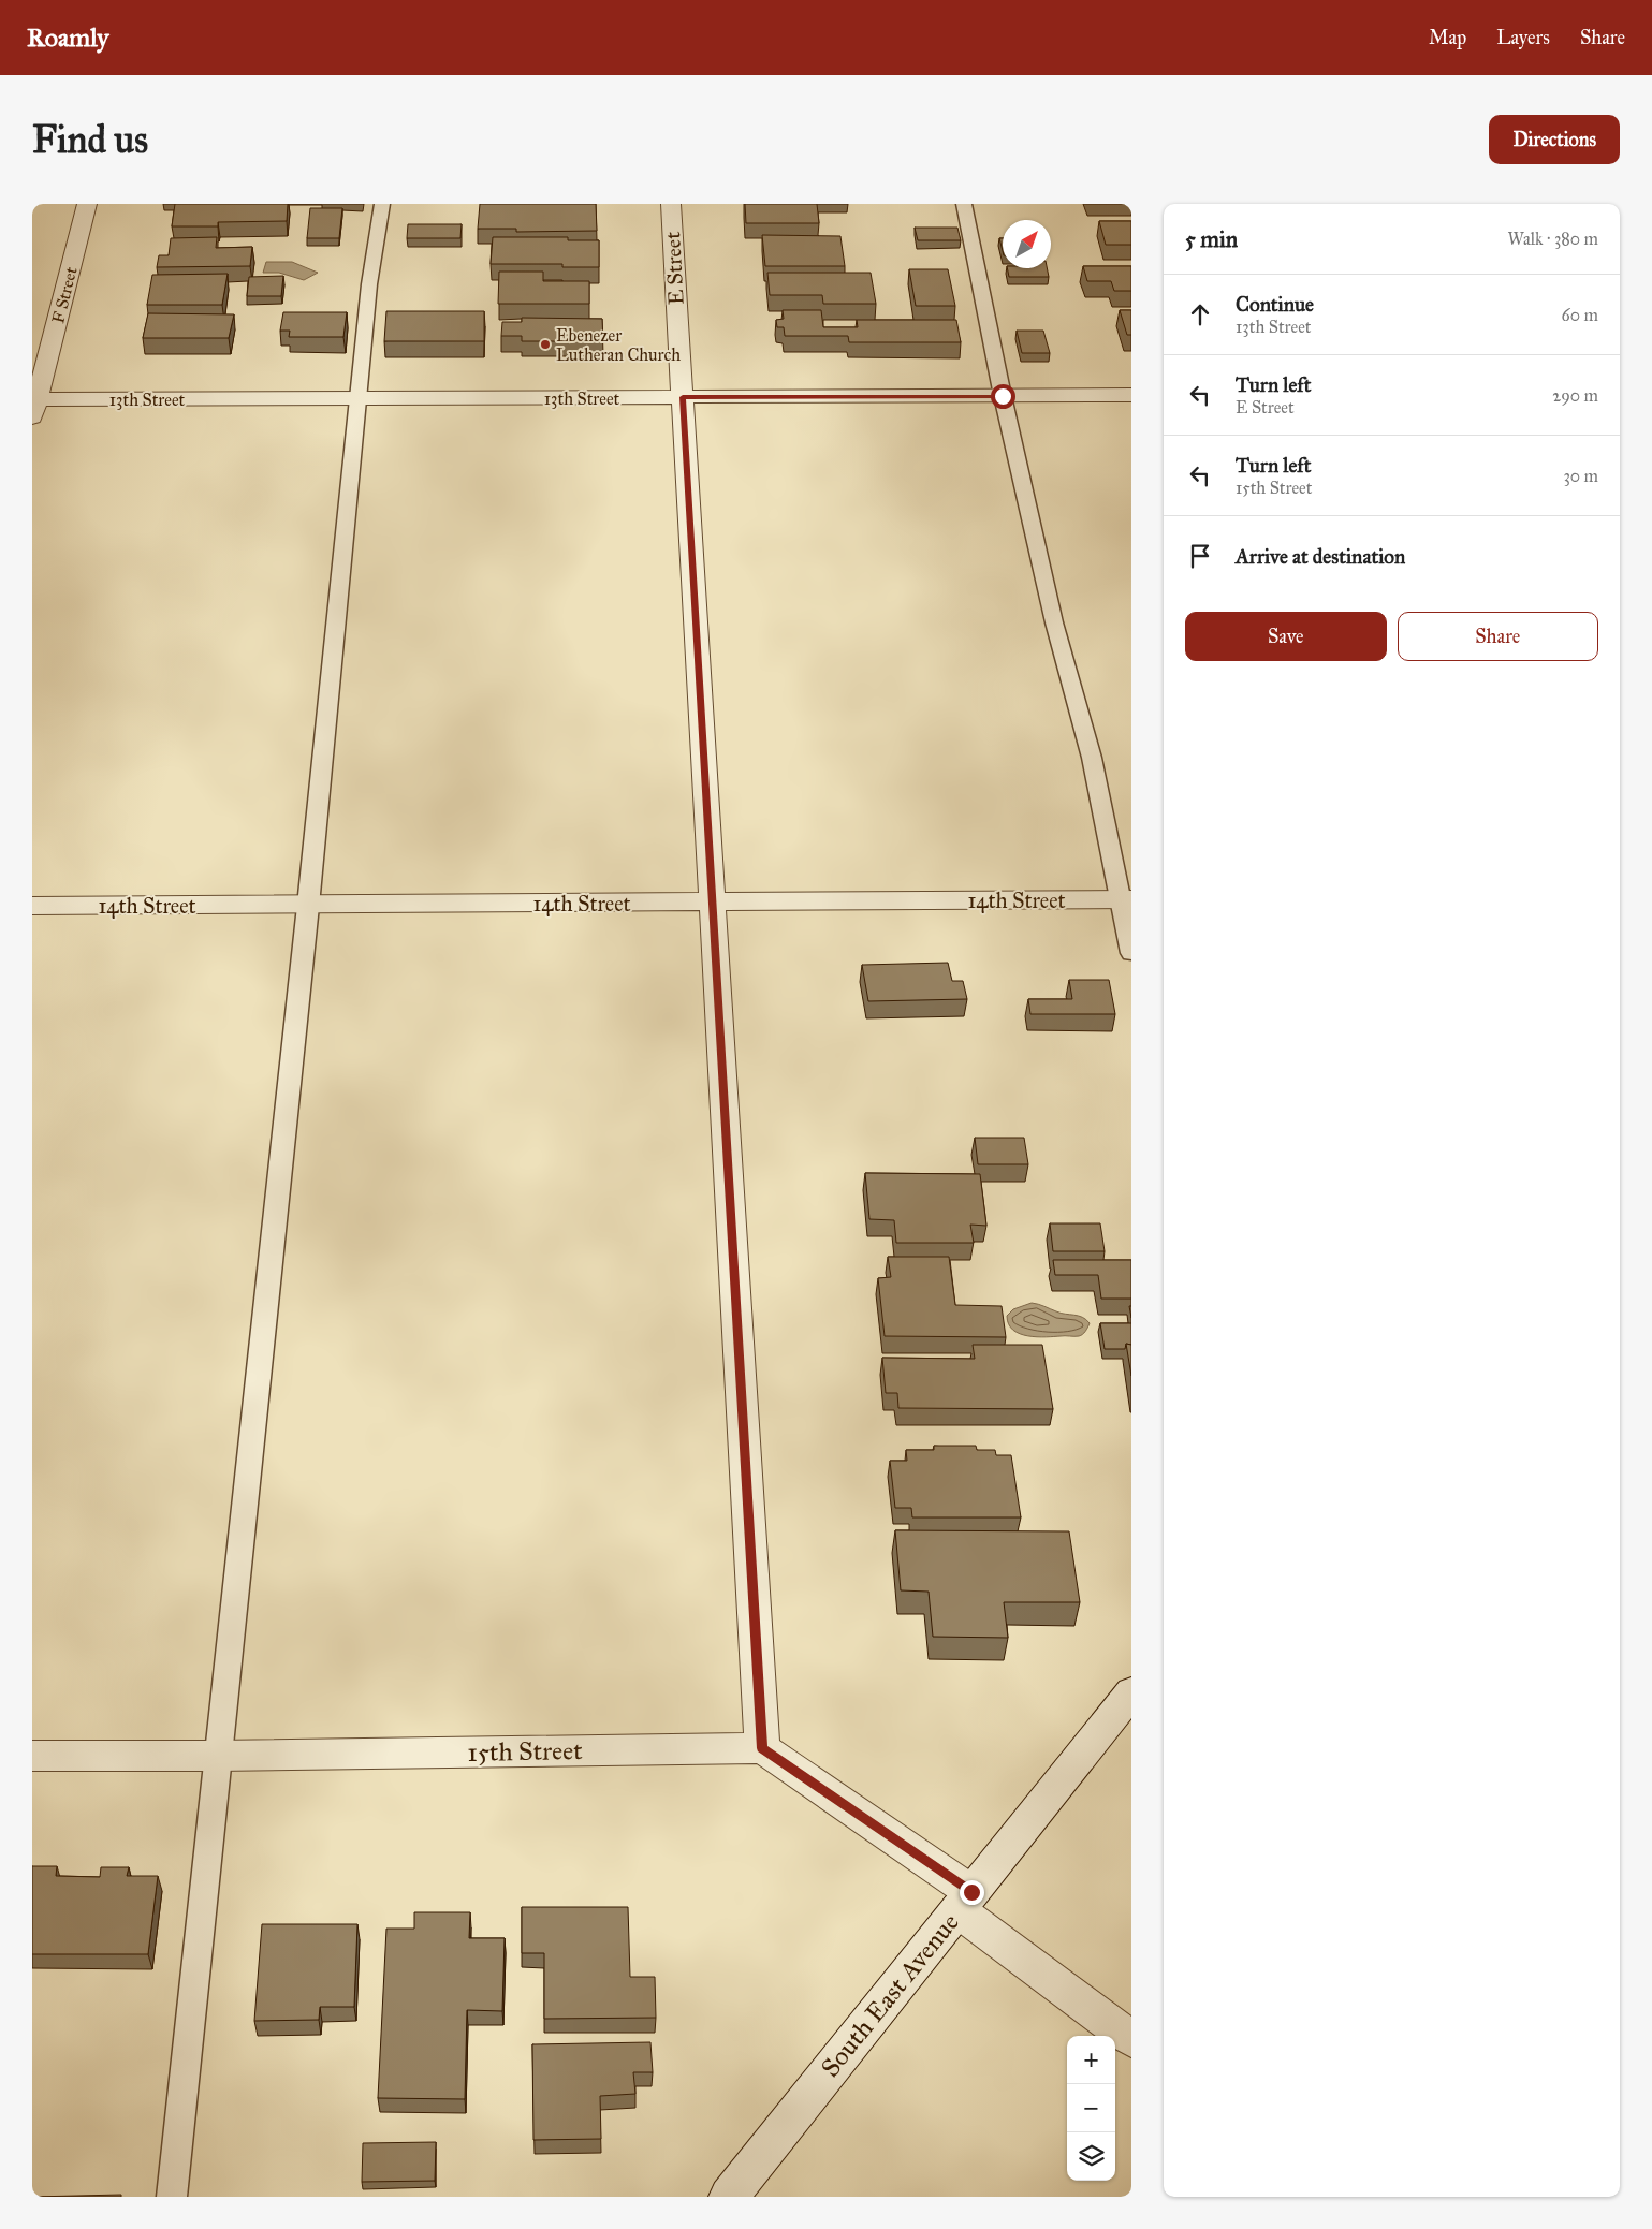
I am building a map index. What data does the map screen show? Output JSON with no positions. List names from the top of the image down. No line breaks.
{"streets":{"street":["E Street","F Street","13th Street","14th Street","15th Street","South East Avenue"]},"crossings":[["E Street","13th Street"],["E Street","14th Street"],["E Street","15th Street"],["F Street","13th Street"]],"places":["Ebenezer Lutheran Church"],"north":"top right","page":{"header":"Roamly","nav":["Map","Layers","Share"],"buttons":["Directions",["Save","Share"]],"title":"Find us","heading":["5 min","Walk · 380 m"],"list":[["Continue","13th Street","60 m"],["Turn left","E Street","290 m"],["Turn left","15th Street","30 m"],"Arrive at destination"],"map_buttons":["+","−"]}}
